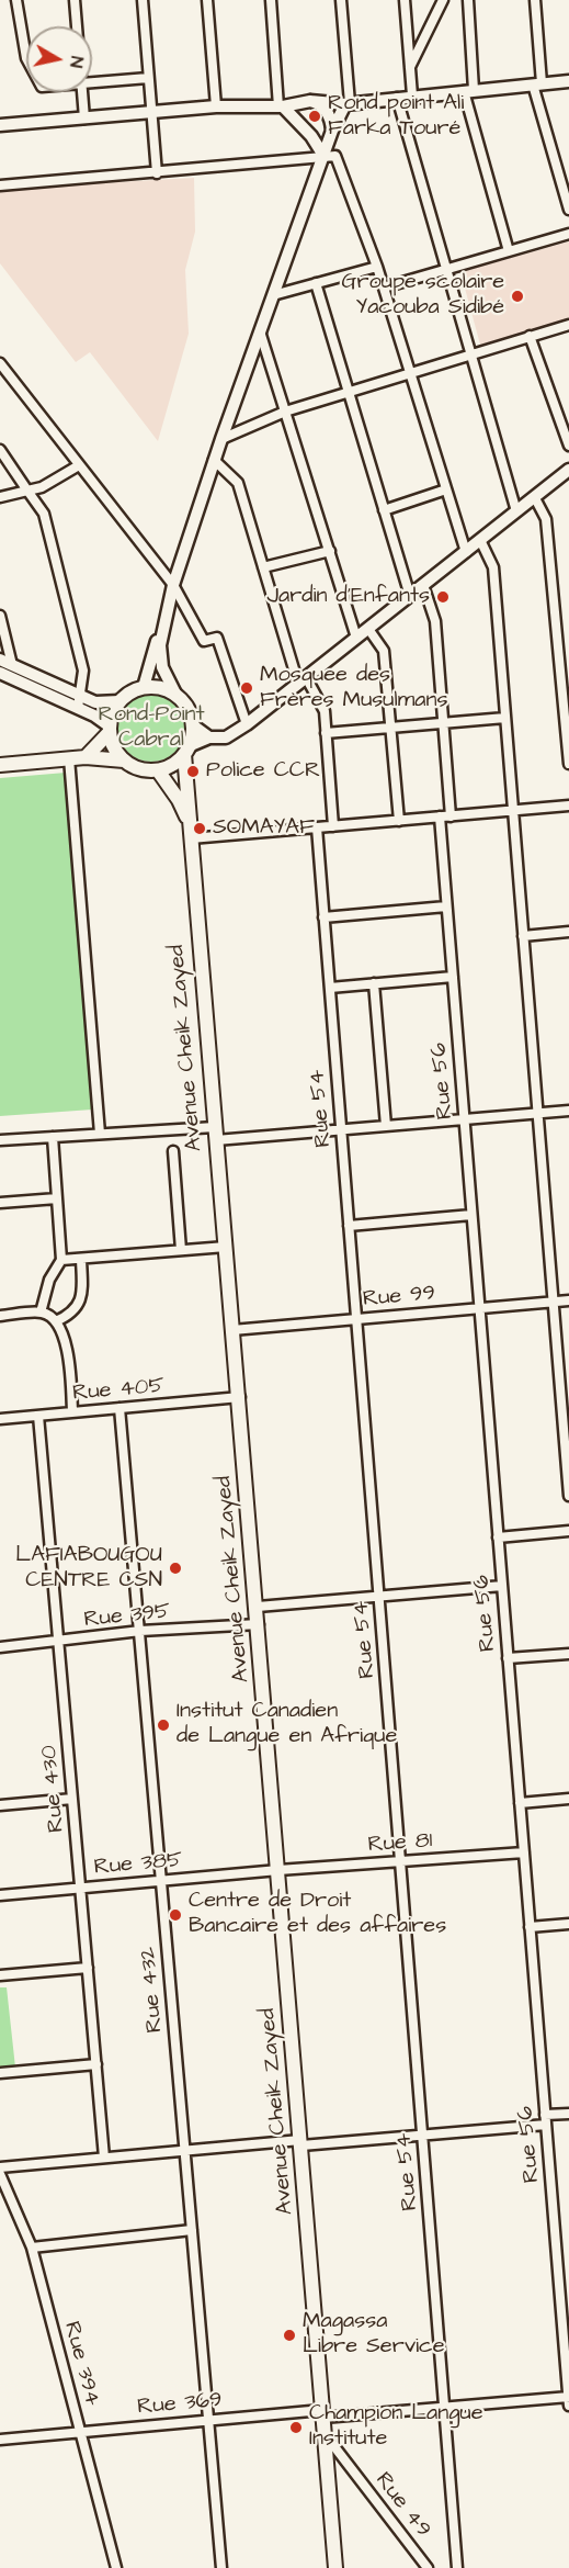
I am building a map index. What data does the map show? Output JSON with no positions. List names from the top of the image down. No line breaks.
{"streets":{"main road":["Avenue Cheik Zayed"],"street":["Rue 56","Rue 54","Rue 99","Rue 405","Rue 395","Rue 430","Rue 81","Rue 385","Rue 432","Rue 394","Rue 369","Rue 49"]},"crossings":[["Avenue Cheik Zayed","Rue 99"],["Avenue Cheik Zayed","Rue 405"],["Avenue Cheik Zayed","Rue 395"],["Avenue Cheik Zayed","Rue 81"],["Avenue Cheik Zayed","Rue 385"],["Avenue Cheik Zayed","Rue 369"],["Avenue Cheik Zayed","Rue 49"],["Rue 56","Rue 99"],["Rue 56","Rue 81"],["Rue 56","Rue 369"],["Rue 54","Rue 99"],["Rue 54","Rue 81"],["Rue 54","Rue 369"],["Rue 405","Rue 430"],["Rue 405","Rue 432"],["Rue 395","Rue 430"],["Rue 395","Rue 432"],["Rue 430","Rue 385"],["Rue 81","Rue 385"],["Rue 385","Rue 432"],["Rue 432","Rue 369"],["Rue 394","Rue 369"]],"parks":["Rond-Point Cabral"],"places":["Rond point Ali Farka Touré","Groupe scolaire Yacouba Sidibé","Jardin d'Enfants","Mosquee des Frères Musulmans","Police CCR","SOMAYAF","LAFIABOUGOU CENTRE CSN","Institut Canadien de Langue en Afrique","Centre de Droit Bancaire et des affaires","Magassa Libre Service","Champion Langue Institute"],"north":"right"}
